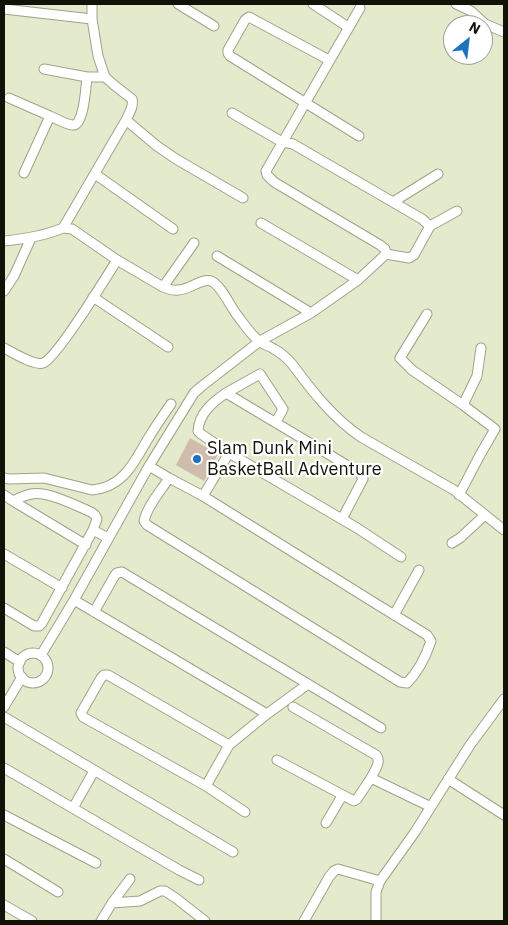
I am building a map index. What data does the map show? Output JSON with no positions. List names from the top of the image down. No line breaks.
{"places":["Slam Dunk Mini BasketBall Adventure"],"north":"top right"}
